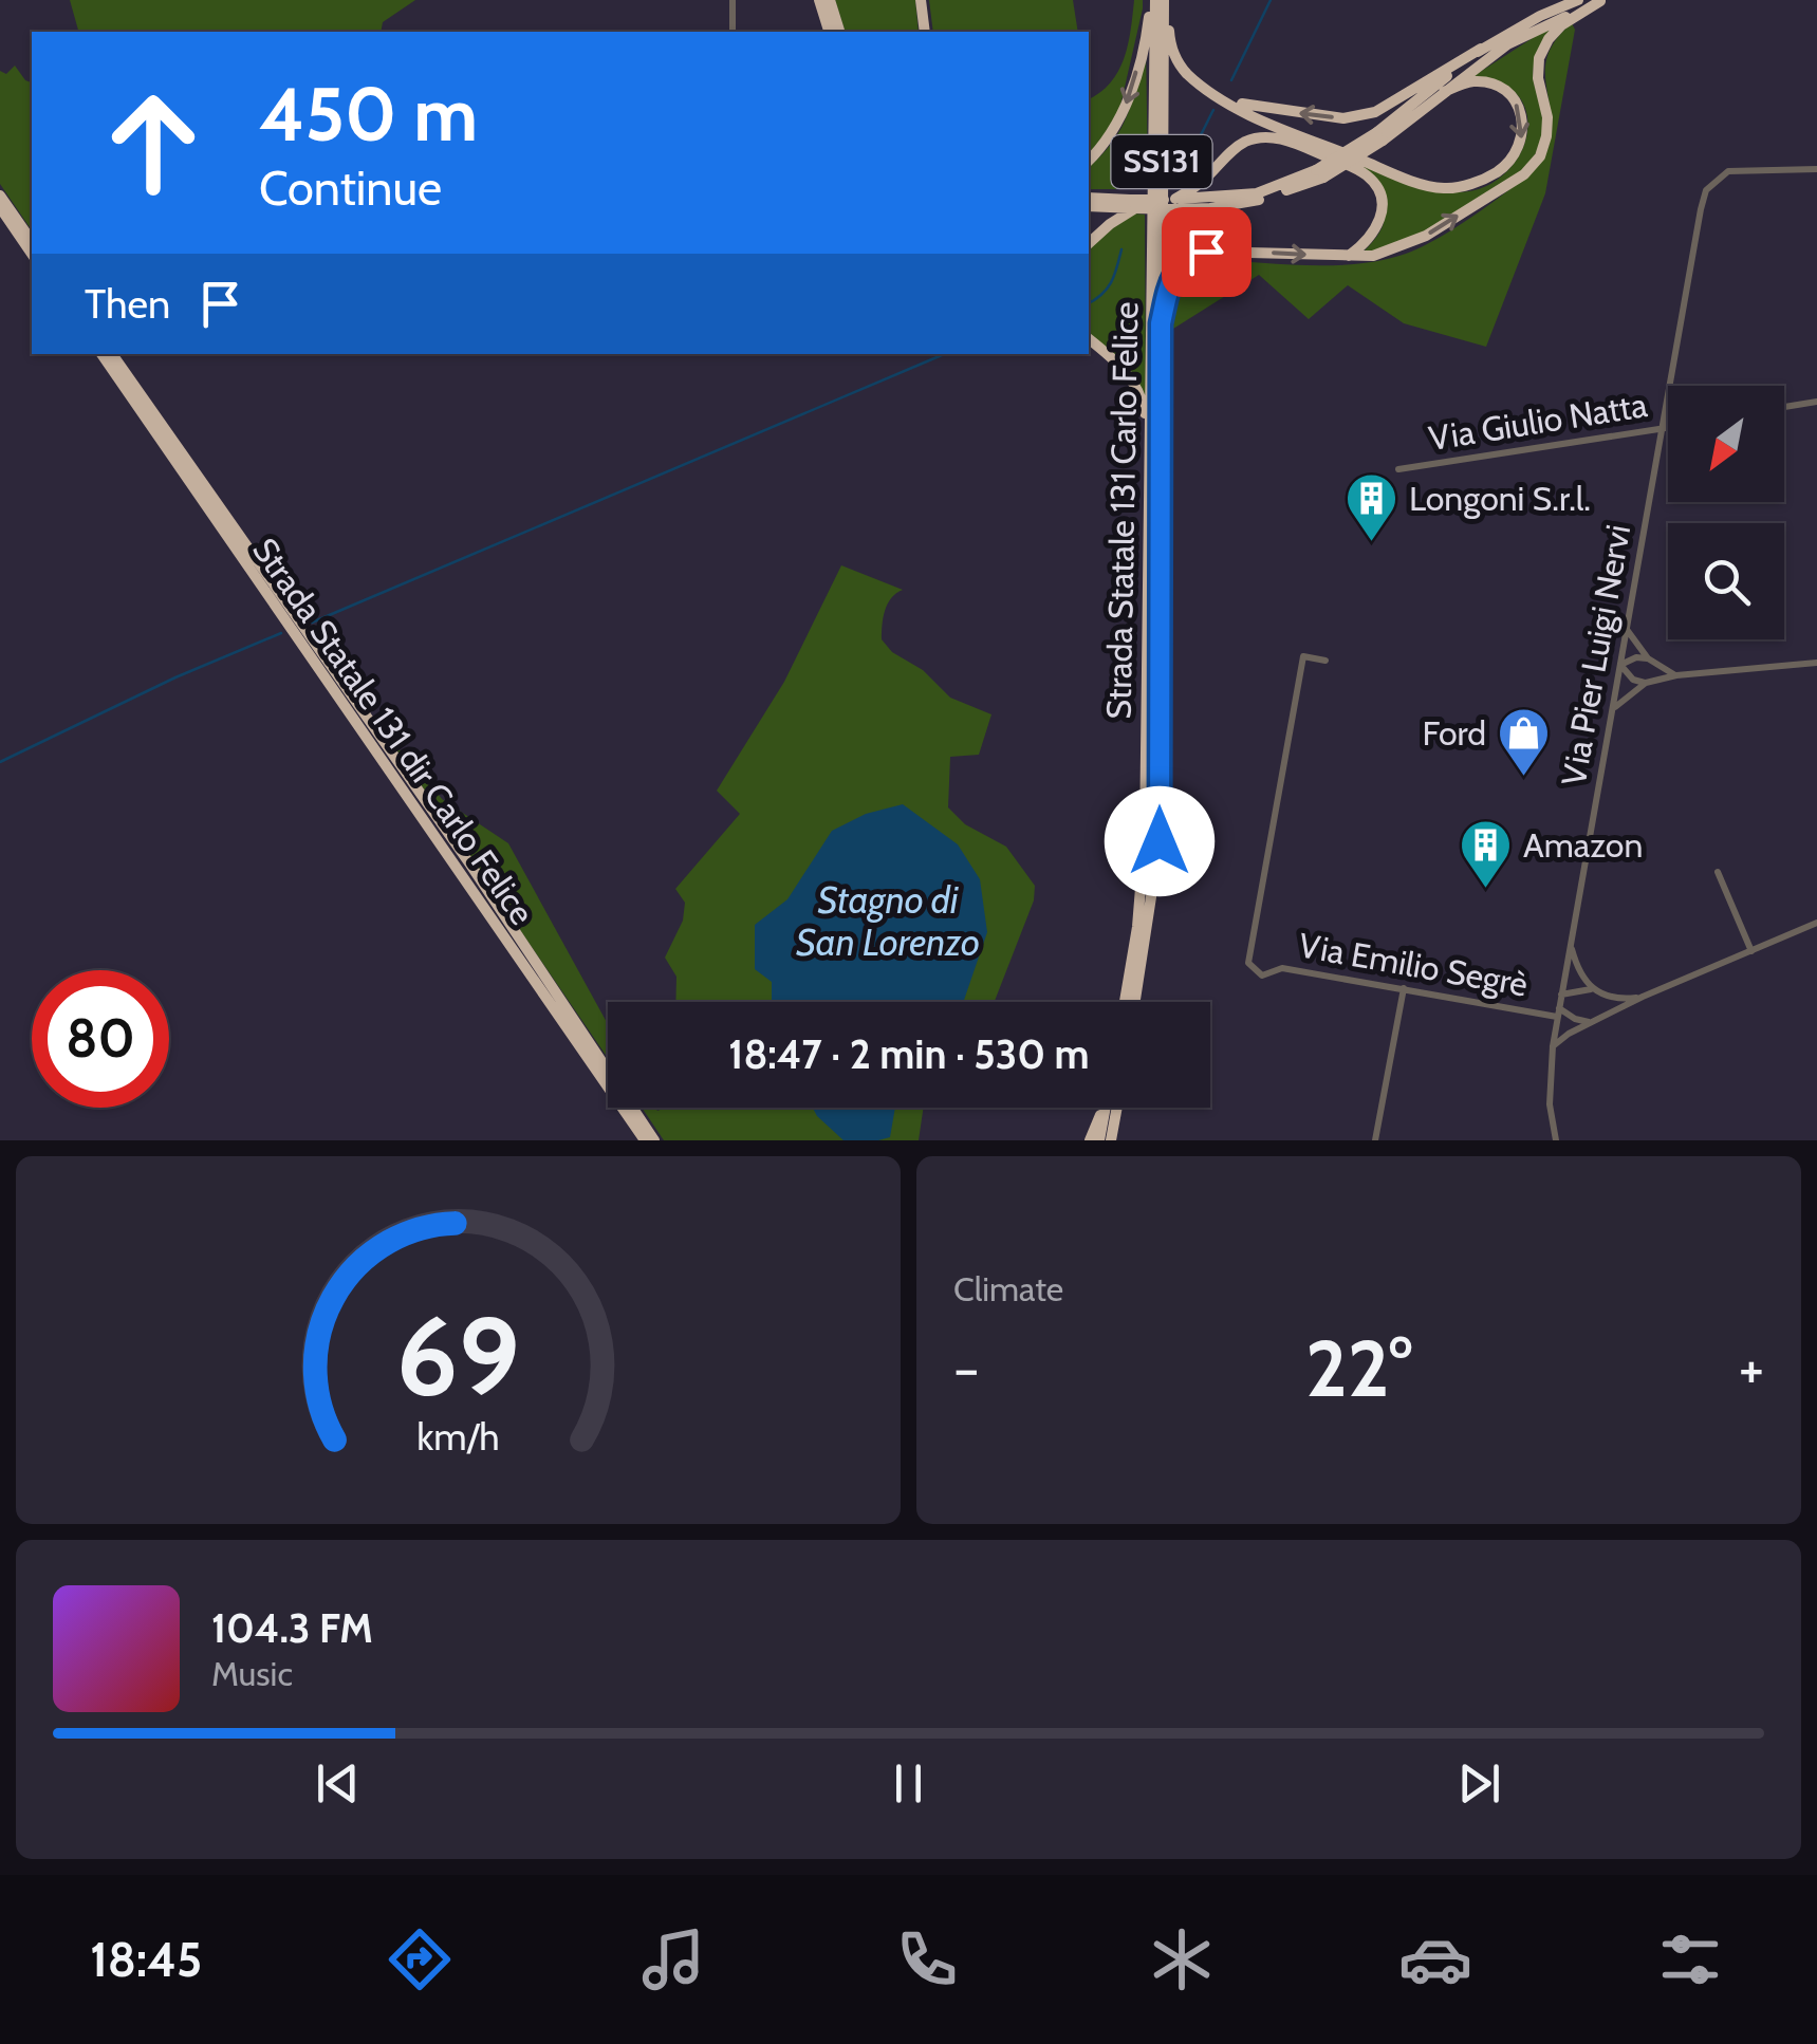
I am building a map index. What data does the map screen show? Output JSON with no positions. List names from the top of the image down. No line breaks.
{"streets":{"highway":["SS131","Strada Statale 131 Carlo Felice","Strada Statale 131 dir Carlo Felice"],"street":["Via Giulio Natta","Via Pier Luigi Nervi","Via Emilio Segrè"]},"crossings":[["Via Giulio Natta","Via Pier Luigi Nervi"],["Via Pier Luigi Nervi","Via Emilio Segrè"]],"water":["Stagno di San Lorenzo"],"places":{"building":["Longoni S.r.l.","Amazon"],"shop":["Ford"]},"north":"bottom left","page":{"turn":["450 m","Continue"],"then":"Then","limit":"80","trip":"18:47 · 2 min · 530 m","tile":"Climate","heat":["−","22°","+"],"song":["104.3 FM","Music"],"tabs":"18:45","gauge":["69","km/h"]}}
